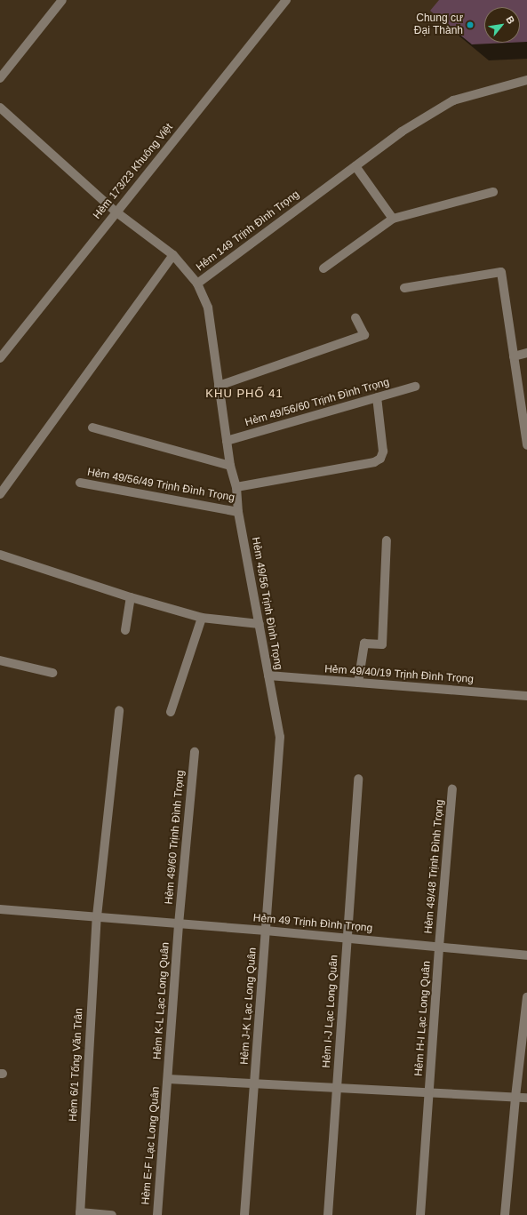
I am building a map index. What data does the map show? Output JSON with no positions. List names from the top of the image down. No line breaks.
{"streets":{"street":["Hẻm 173/23 Khuông Việt","Hẻm 149 Trịnh Đình Trọng","Hẻm 49/56/60 Trịnh Đình Trọng","Hẻm 49/56/49 Trịnh Đình Trọng","Hẻm 49/56 Trịnh Đình Trọng","Hẻm 49/40/19 Trịnh Đình Trọng","Hẻm 49/60 Trịnh Đình Trọng","Hẻm 49/48 Trịnh Đình Trọng","Hẻm 49 Trịnh Đình Trọng","Hẻm K-L Lạc Long Quân","Hẻm J-K Lạc Long Quân","Hẻm I-J Lạc Long Quân","Hẻm H-I Lạc Long Quân","Hẻm 6/1 Tống Văn Trân","Hẻm E-F Lạc Long Quân"]},"crossings":[["Hẻm 149 Trịnh Đình Trọng","Hẻm 49/56 Trịnh Đình Trọng"],["Hẻm 49/56/60 Trịnh Đình Trọng","Hẻm 49/56 Trịnh Đình Trọng"],["Hẻm 49/56/49 Trịnh Đình Trọng","Hẻm 49/56 Trịnh Đình Trọng"],["Hẻm 49/56 Trịnh Đình Trọng","Hẻm 49/40/19 Trịnh Đình Trọng"],["Hẻm 49/56 Trịnh Đình Trọng","Hẻm 49 Trịnh Đình Trọng"],["Hẻm 49/56 Trịnh Đình Trọng","Hẻm J-K Lạc Long Quân"],["Hẻm 49/60 Trịnh Đình Trọng","Hẻm 49 Trịnh Đình Trọng"],["Hẻm 49/60 Trịnh Đình Trọng","Hẻm K-L Lạc Long Quân"],["Hẻm 49/48 Trịnh Đình Trọng","Hẻm 49 Trịnh Đình Trọng"],["Hẻm 49/48 Trịnh Đình Trọng","Hẻm H-I Lạc Long Quân"],["Hẻm 49 Trịnh Đình Trọng","Hẻm K-L Lạc Long Quân"],["Hẻm 49 Trịnh Đình Trọng","Hẻm J-K Lạc Long Quân"],["Hẻm 49 Trịnh Đình Trọng","Hẻm I-J Lạc Long Quân"],["Hẻm 49 Trịnh Đình Trọng","Hẻm H-I Lạc Long Quân"],["Hẻm 49 Trịnh Đình Trọng","Hẻm 6/1 Tống Văn Trân"],["Hẻm K-L Lạc Long Quân","Hẻm E-F Lạc Long Quân"]],"districts":["KHU PHỐ 41"],"places":["Chung cư Đại Thành"],"north":"top right"}
